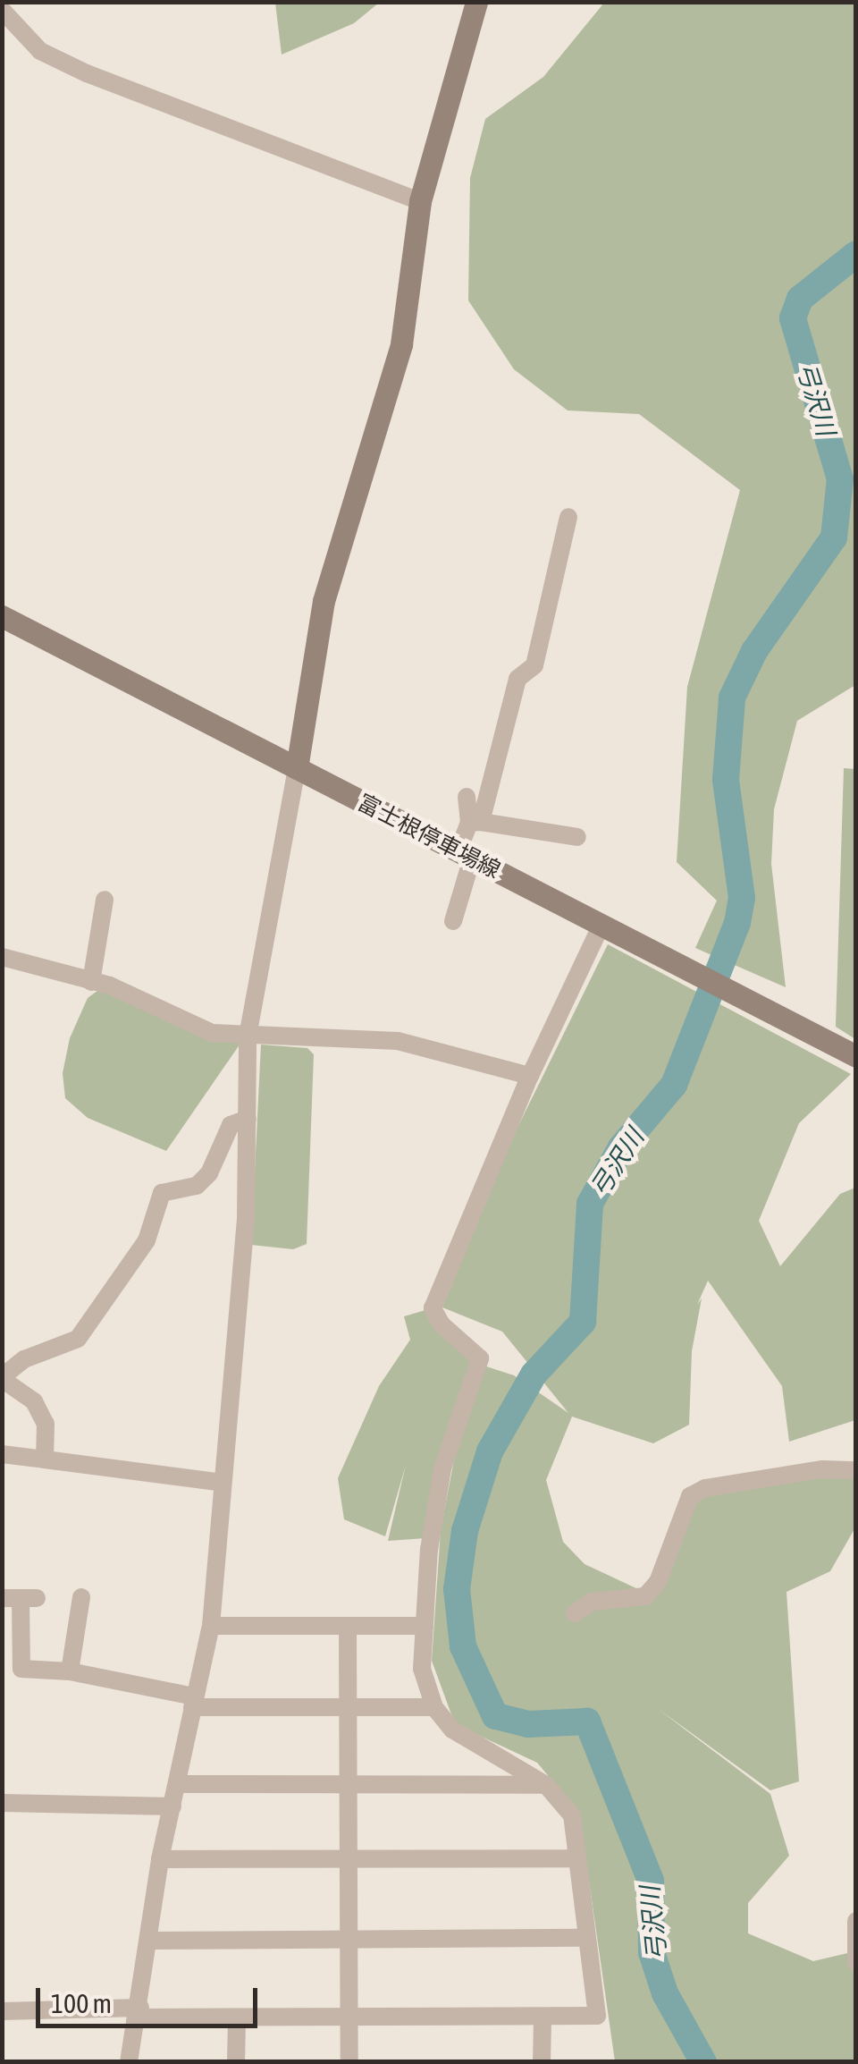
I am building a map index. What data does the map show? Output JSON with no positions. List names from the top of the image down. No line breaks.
{"streets":{"main road":["富士根停車場線"]},"water":["弓沢川"],"scale_bar":"100 m"}
